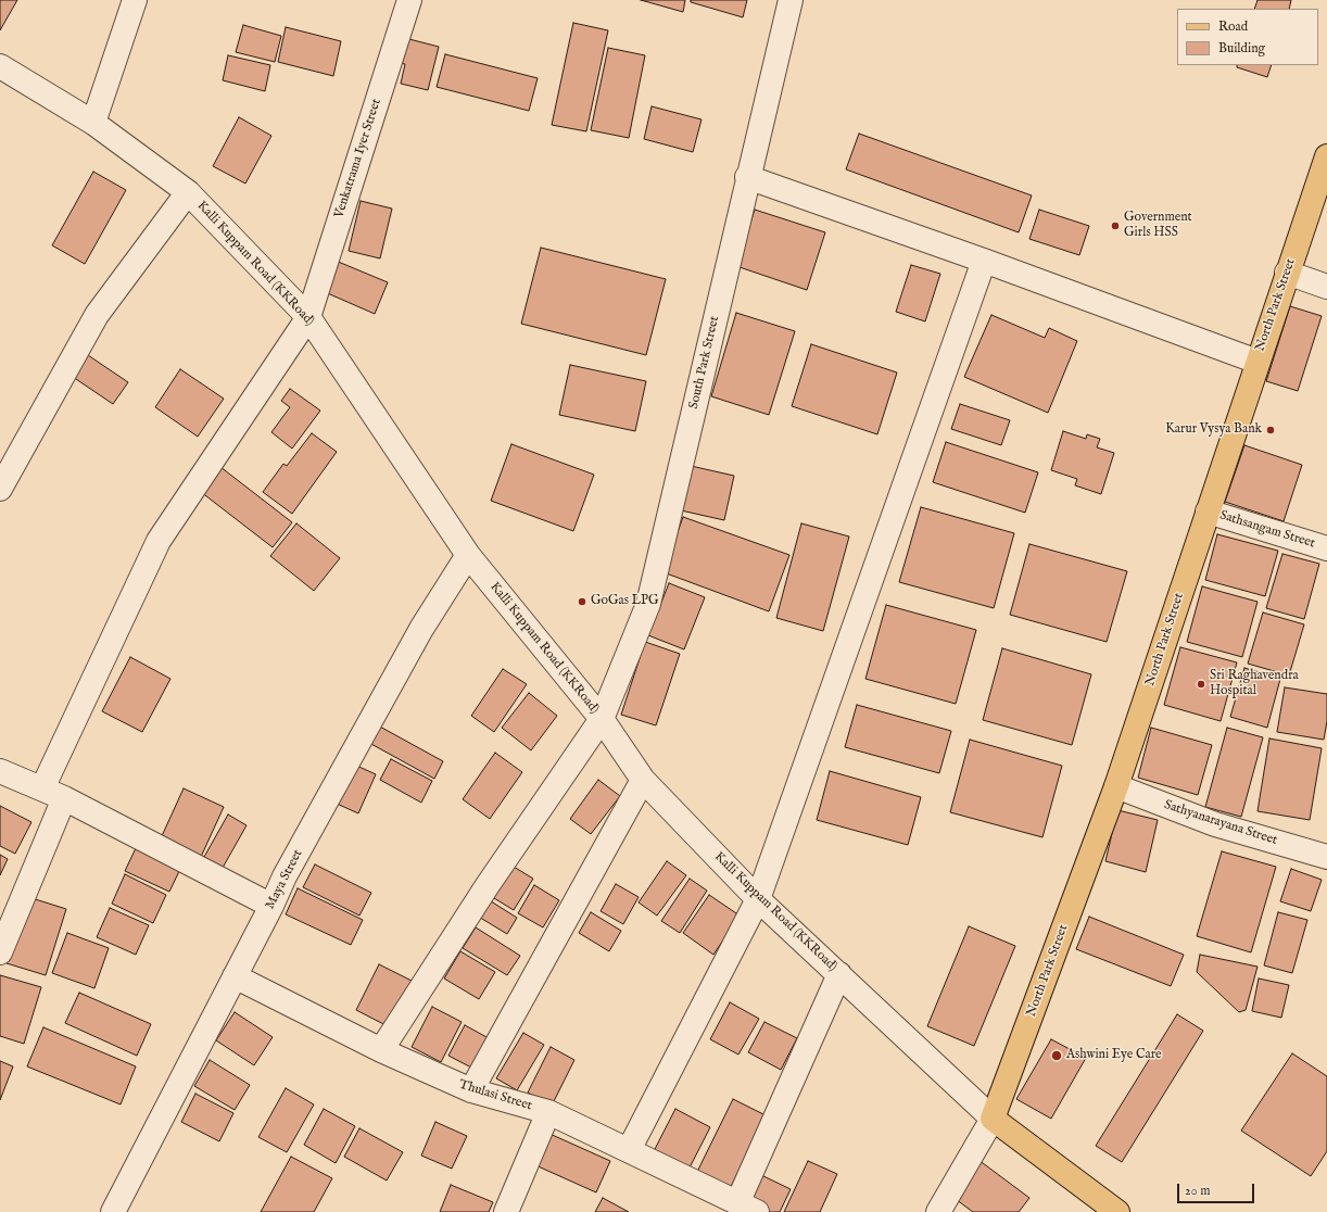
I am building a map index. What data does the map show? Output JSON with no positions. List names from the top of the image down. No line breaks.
{"streets":{"main road":["Kalli Kuppam Road (KKRoad)","North Park Street"],"street":["Venkatrama Iyer Street","South Park Street","Sathsangam Street","Sathyanarayana Street","Maya Street","Thulasi Street"]},"crossings":[["Venkatrama Iyer Street","Kalli Kuppam Road (KKRoad)"],["Kalli Kuppam Road (KKRoad)","North Park Street"],["Kalli Kuppam Road (KKRoad)","South Park Street"],["Kalli Kuppam Road (KKRoad)","Maya Street"],["North Park Street","Sathsangam Street"],["North Park Street","Sathyanarayana Street"],["South Park Street","Thulasi Street"],["Maya Street","Thulasi Street"]],"places":["Government Girls HSS","Karur Vysya Bank","GoGas LPG","Sri Raghavendra Hospital","Ashwini Eye Care"],"legend":["Road","Building"],"scale_bar":"20 m"}
